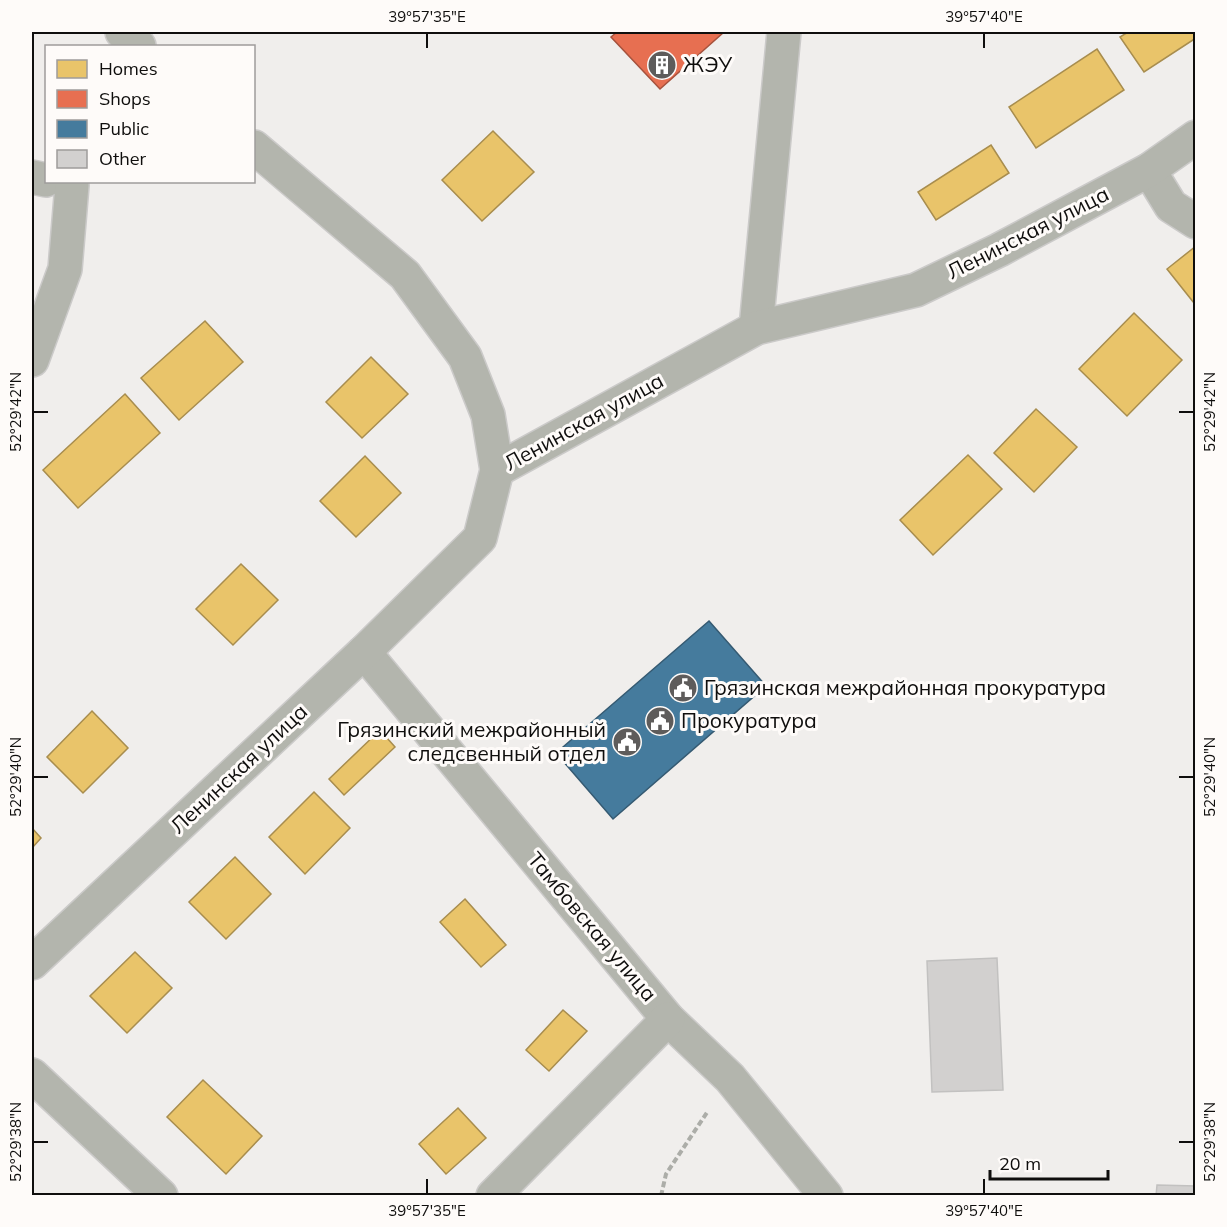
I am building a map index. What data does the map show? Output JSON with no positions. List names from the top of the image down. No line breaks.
{"streets":{"street":["Ленинская улица","Тамбовская улица"]},"crossings":[["Ленинская улица","Тамбовская улица"]],"places":{"building":["ЖЭУ"],"public building":["Грязинская межрайонная прокуратура","Прокуратура","Грязинский межрайонный следсвенный отдел"]},"legend":["Homes","Shops","Public","Other"],"scale_bar":"20 m","coordinates":["39°57'35\"E","39°57'40\"E","52°29'42\"N","52°29'40\"N","52°29'38\"N"]}
